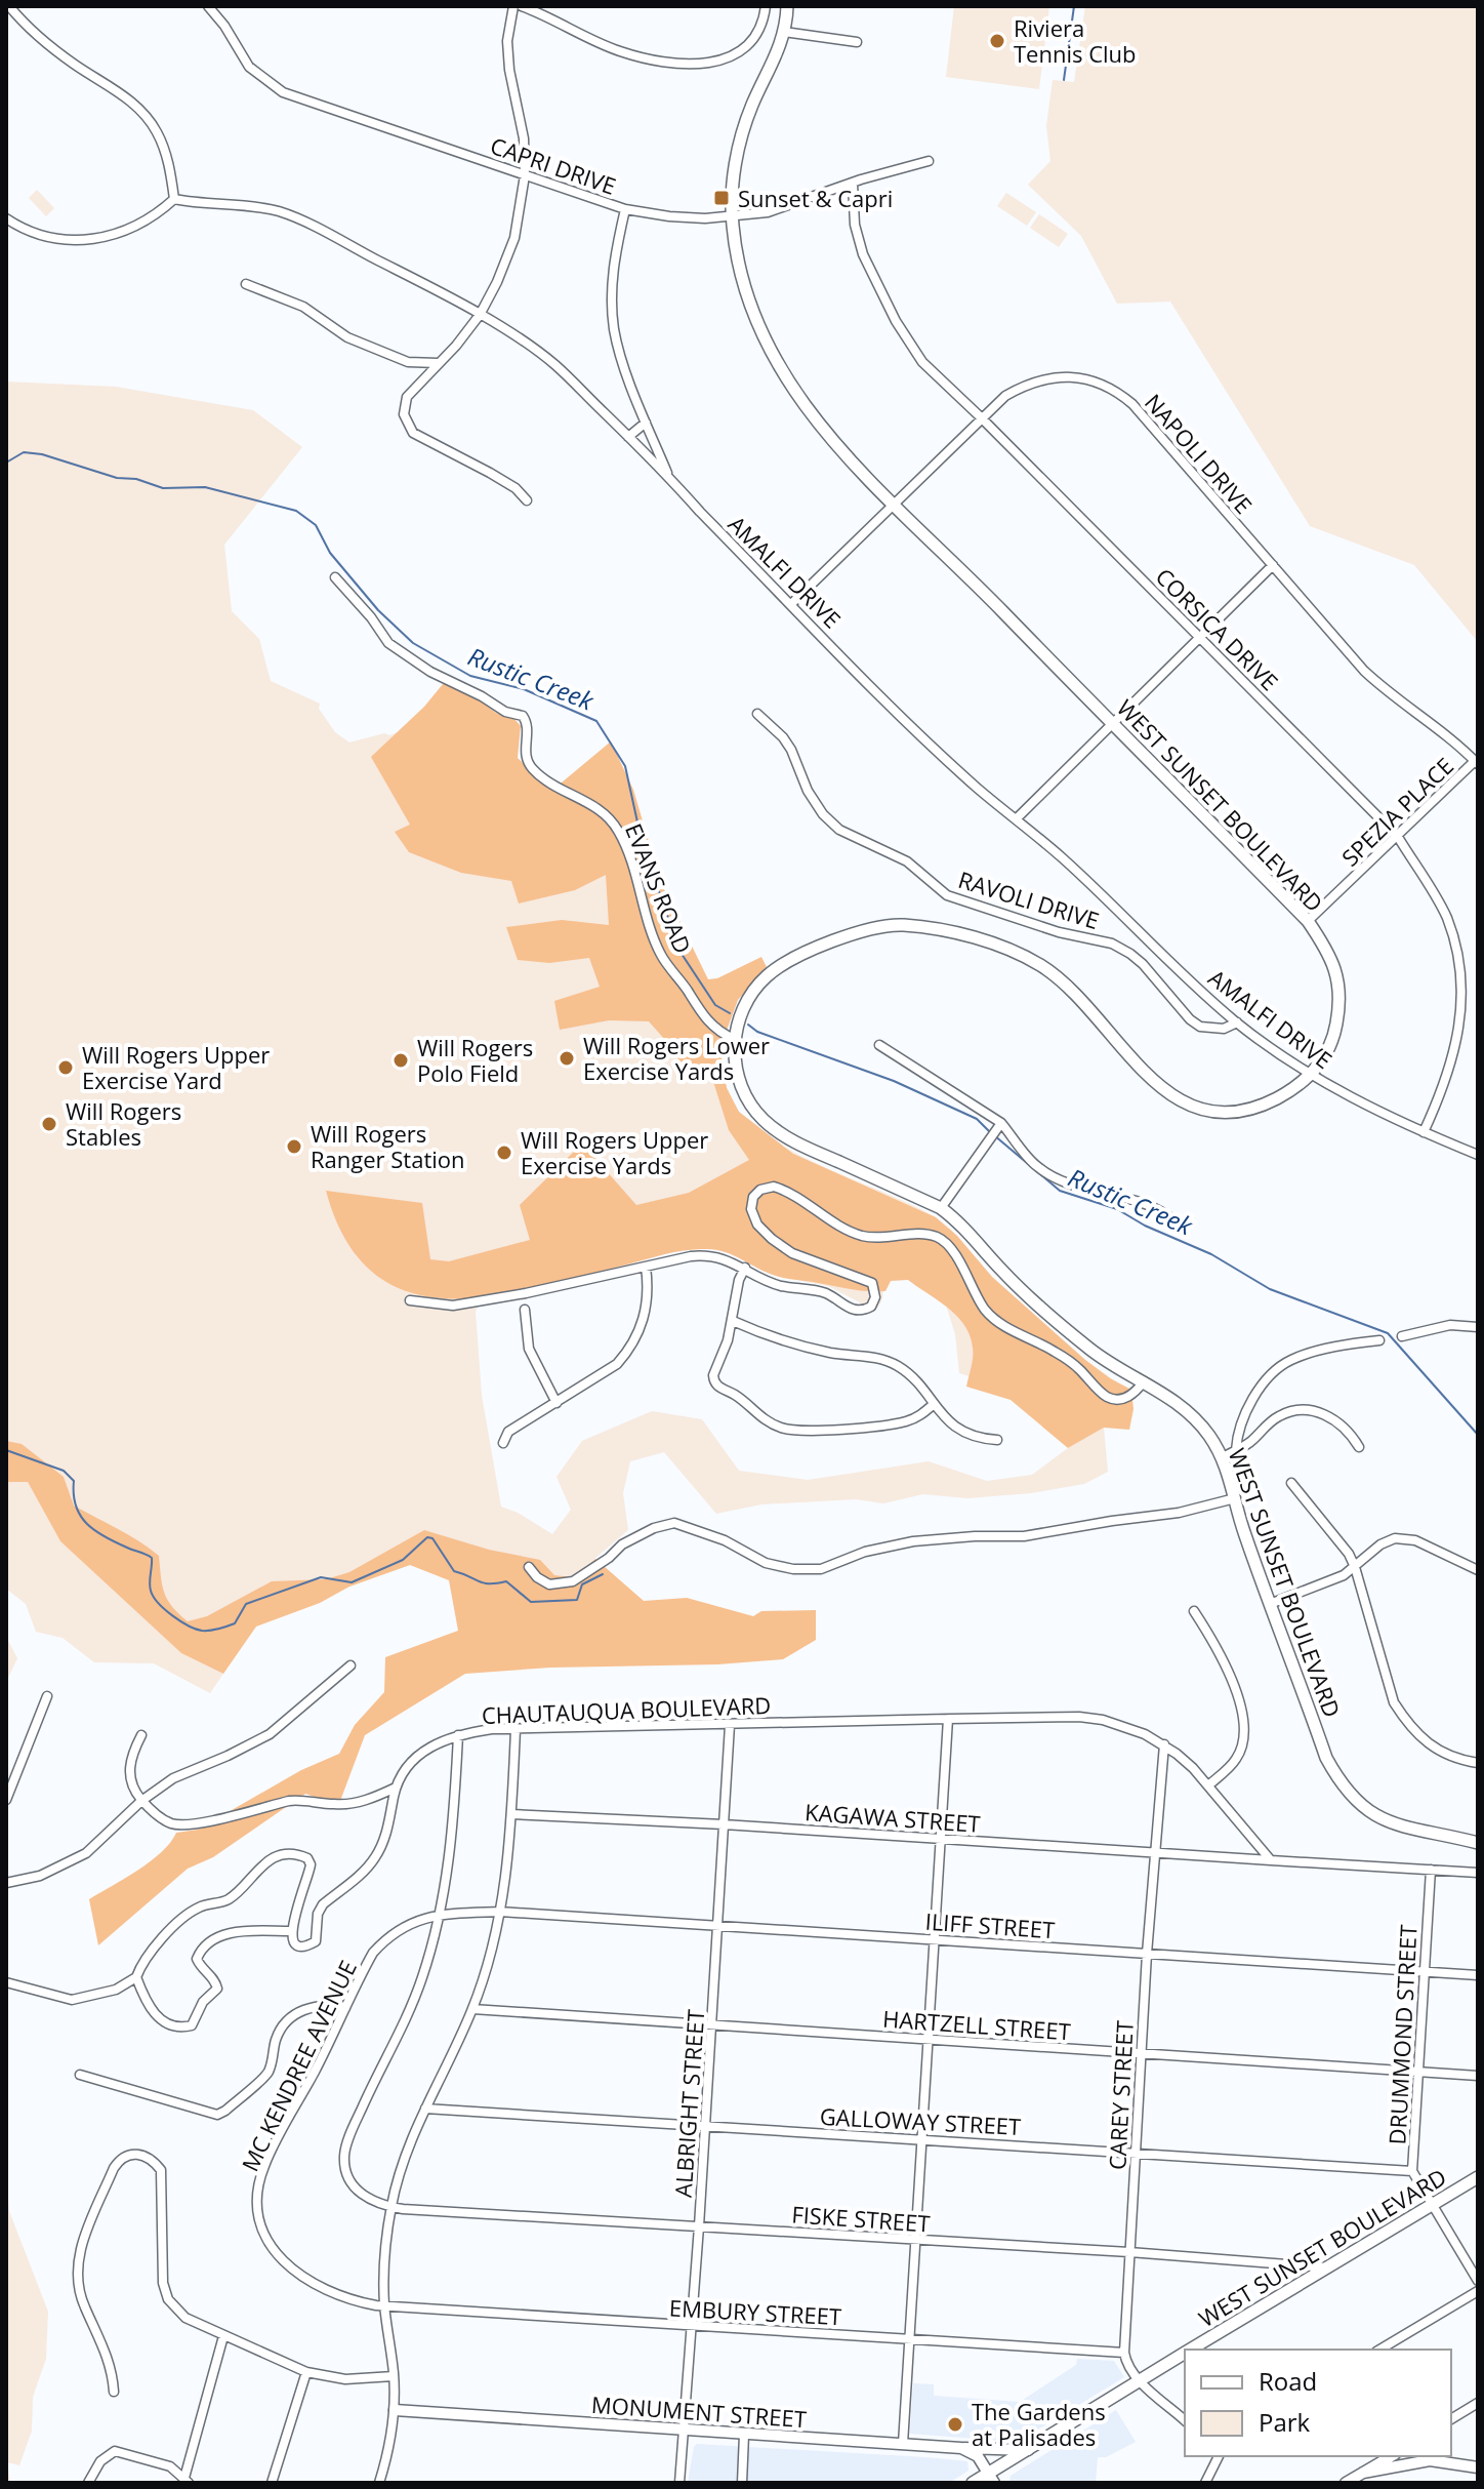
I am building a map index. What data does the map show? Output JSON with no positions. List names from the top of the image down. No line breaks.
{"streets":{"main road":["WEST SUNSET BOULEVARD"],"street":["CAPRI DRIVE","NAPOLI DRIVE","AMALFI DRIVE","CORSICA DRIVE","SPEZIA PLACE","EVANS ROAD","RAVOLI DRIVE","CHAUTAUQUA BOULEVARD","KAGAWA STREET","ILIFF STREET","HARTZELL STREET","DRUMMOND STREET","MC KENDREE AVENUE","CAREY STREET","ALBRIGHT STREET","GALLOWAY STREET","FISKE STREET","EMBURY STREET","MONUMENT STREET"]},"crossings":[["CAPRI DRIVE","CORSICA DRIVE"],["CAPRI DRIVE","WEST SUNSET BOULEVARD"],["NAPOLI DRIVE","AMALFI DRIVE"],["NAPOLI DRIVE","CORSICA DRIVE"],["NAPOLI DRIVE","WEST SUNSET BOULEVARD"],["NAPOLI DRIVE","SPEZIA PLACE"],["AMALFI DRIVE","CORSICA DRIVE"],["AMALFI DRIVE","WEST SUNSET BOULEVARD"],["AMALFI DRIVE","RAVOLI DRIVE"],["CORSICA DRIVE","SPEZIA PLACE"],["WEST SUNSET BOULEVARD","SPEZIA PLACE"],["WEST SUNSET BOULEVARD","EVANS ROAD"],["WEST SUNSET BOULEVARD","DRUMMOND STREET"],["WEST SUNSET BOULEVARD","FISKE STREET"],["WEST SUNSET BOULEVARD","MONUMENT STREET"],["CHAUTAUQUA BOULEVARD","KAGAWA STREET"],["CHAUTAUQUA BOULEVARD","CAREY STREET"],["CHAUTAUQUA BOULEVARD","ALBRIGHT STREET"],["KAGAWA STREET","CAREY STREET"],["KAGAWA STREET","ALBRIGHT STREET"],["ILIFF STREET","DRUMMOND STREET"],["ILIFF STREET","MC KENDREE AVENUE"],["ILIFF STREET","CAREY STREET"],["ILIFF STREET","ALBRIGHT STREET"],["HARTZELL STREET","DRUMMOND STREET"],["HARTZELL STREET","CAREY STREET"],["HARTZELL STREET","ALBRIGHT STREET"],["DRUMMOND STREET","GALLOWAY STREET"],["MC KENDREE AVENUE","EMBURY STREET"],["CAREY STREET","GALLOWAY STREET"],["CAREY STREET","FISKE STREET"],["CAREY STREET","EMBURY STREET"],["ALBRIGHT STREET","GALLOWAY STREET"],["ALBRIGHT STREET","FISKE STREET"],["ALBRIGHT STREET","EMBURY STREET"],["ALBRIGHT STREET","MONUMENT STREET"]],"water":["Rustic Creek"],"places":{"other":["Riviera Tennis Club","Will Rogers Lower Exercise Yards","Will Rogers Polo Field","Will Rogers Upper Exercise Yard","Will Rogers Stables","Will Rogers Ranger Station","Will Rogers Upper Exercise Yards","The Gardens at Palisades"],"transit":["Sunset & Capri"]},"legend":["Road","Park"]}
